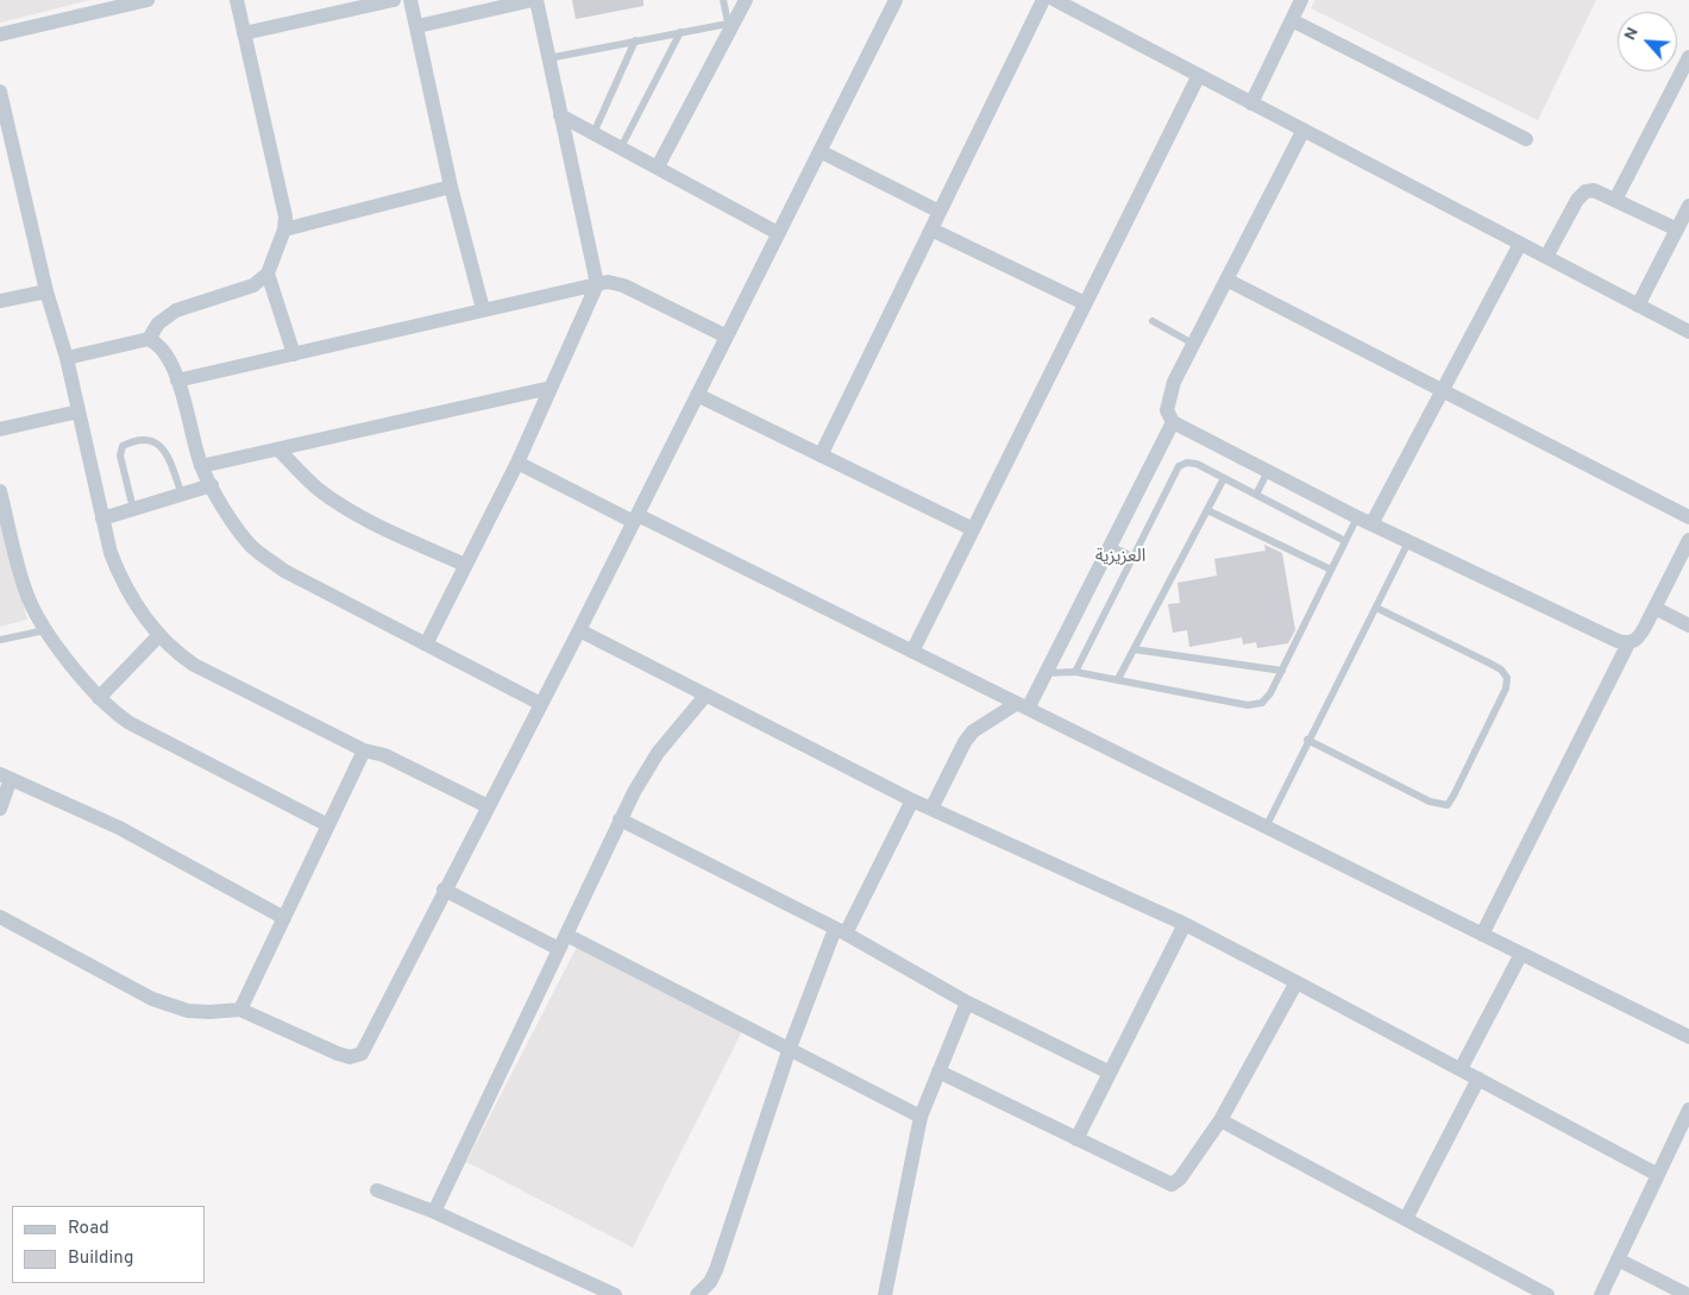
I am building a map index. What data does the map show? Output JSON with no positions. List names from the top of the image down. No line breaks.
{"districts":["العزيزية"],"legend":["Road","Building"],"north":"top left"}
